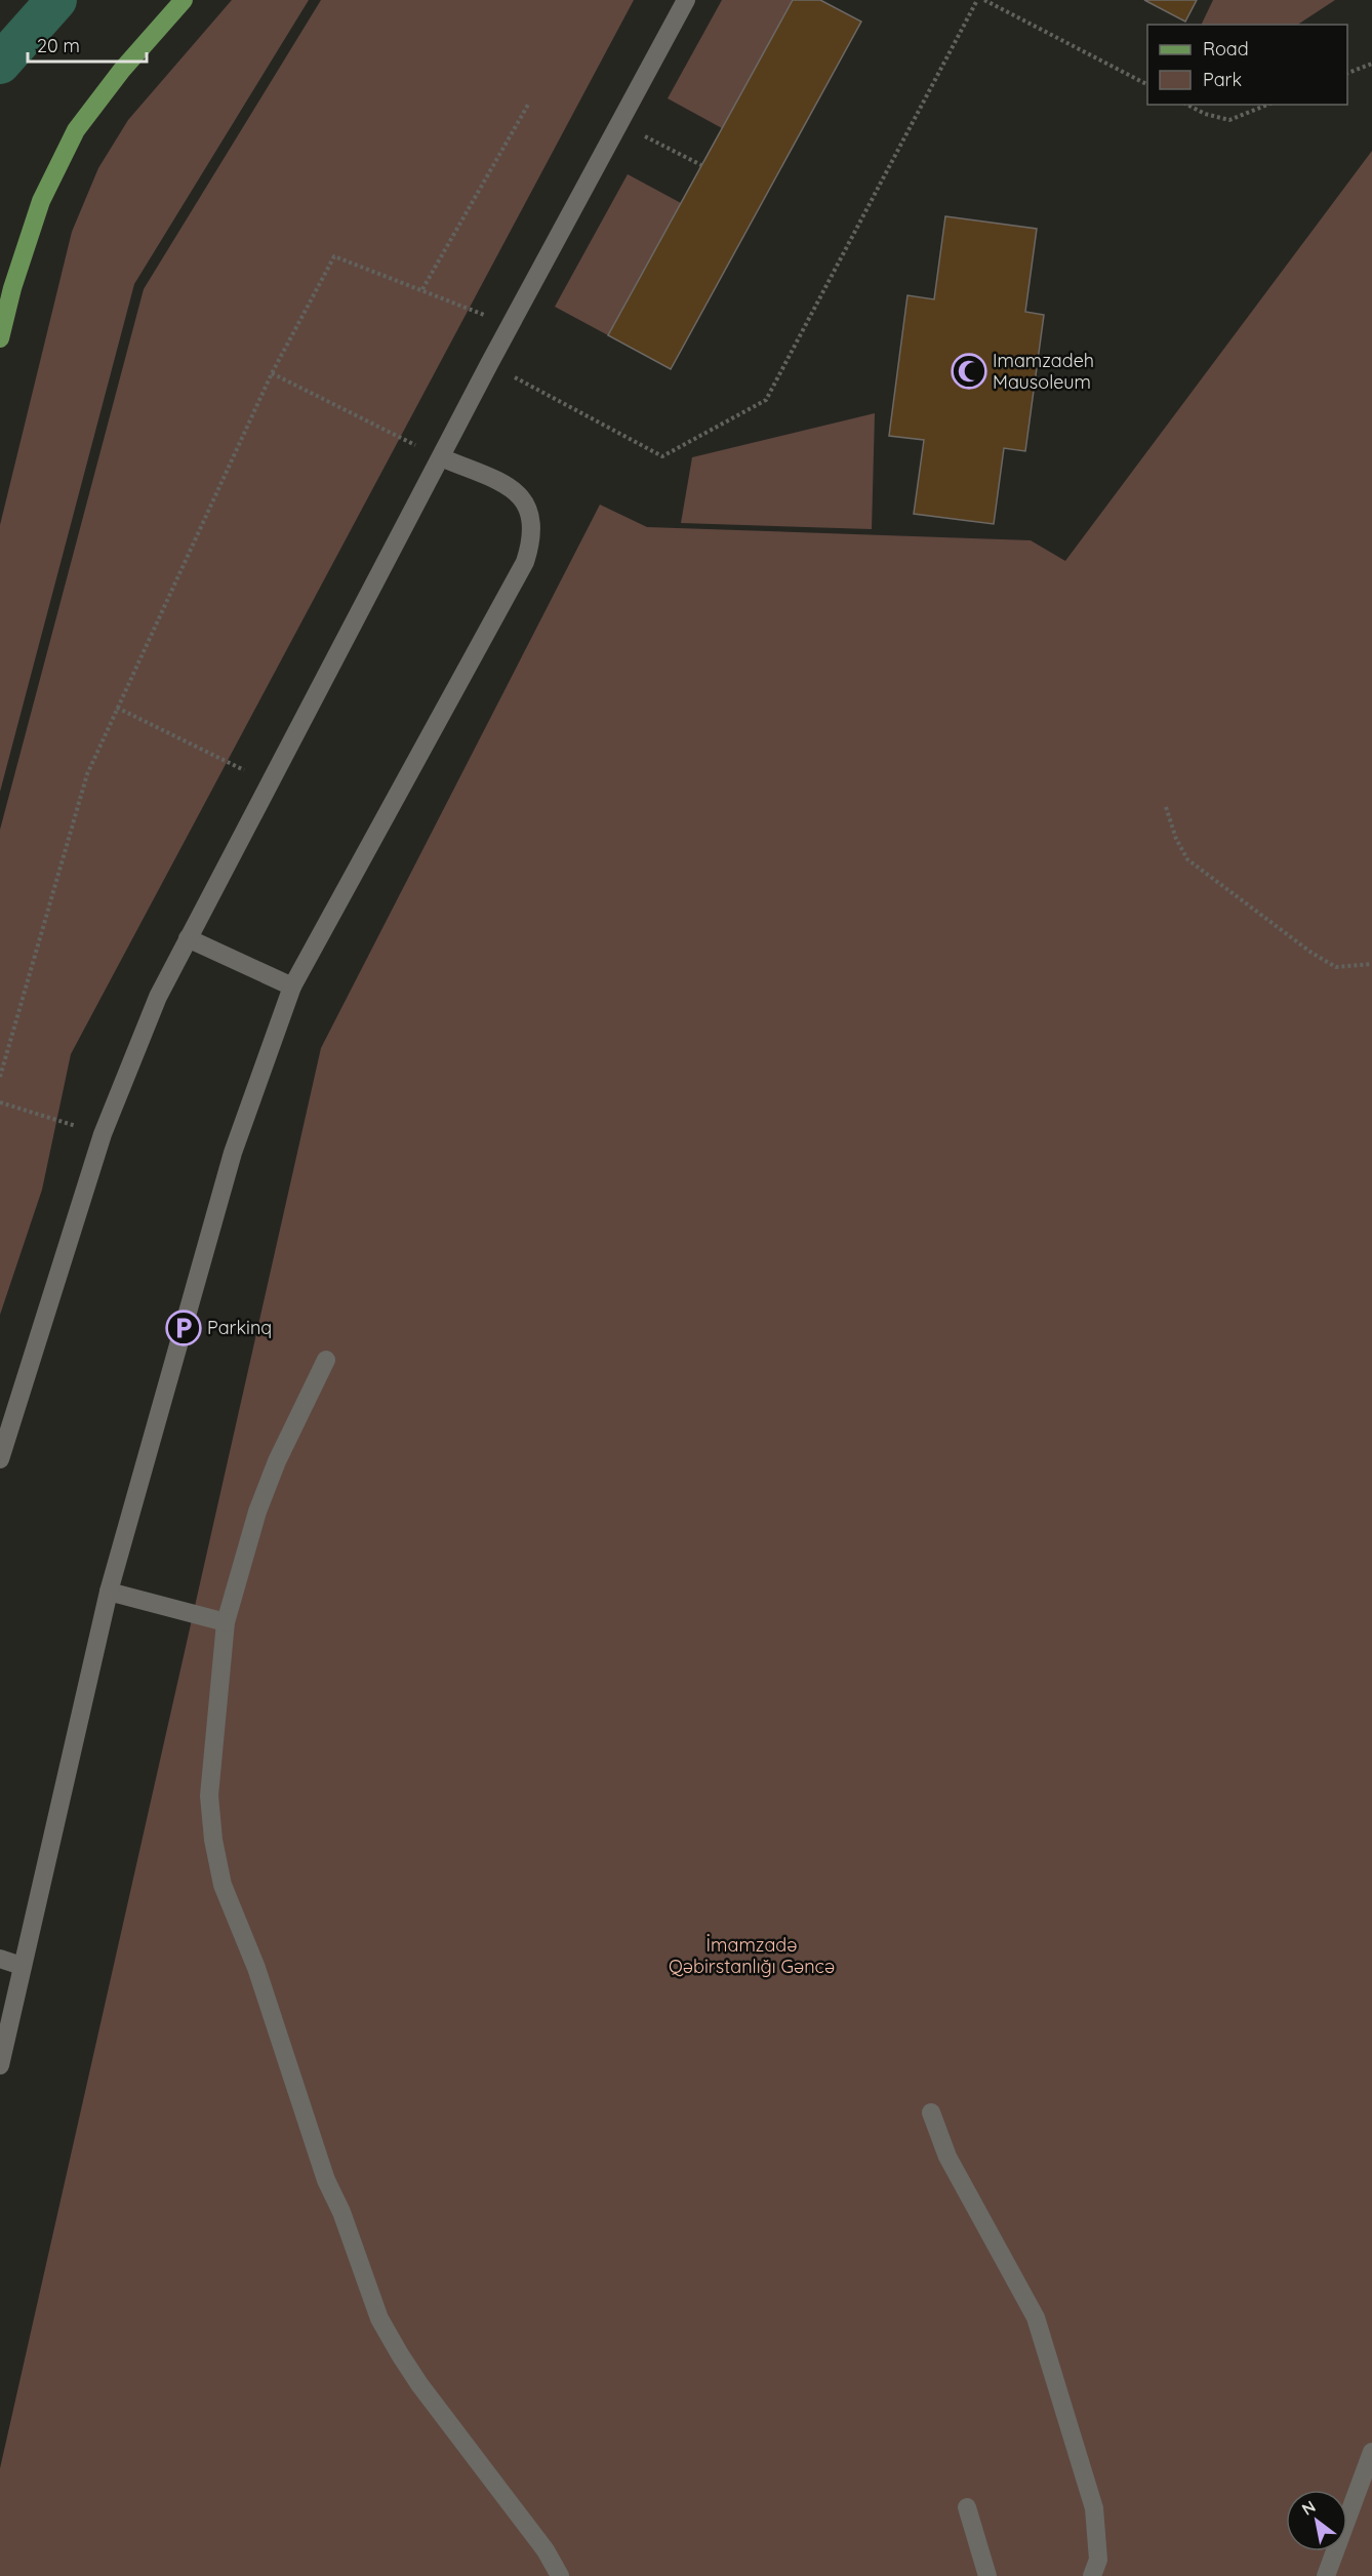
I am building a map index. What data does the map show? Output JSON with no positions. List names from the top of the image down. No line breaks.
{"parks":["İmamzadə Qəbirstanlığı Gəncə"],"places":{"mosque":["Imamzadeh Mausoleum"],"parking":["Parkinq"]},"legend":["Road","Park"],"scale_bar":"20 m","north":"top left"}
